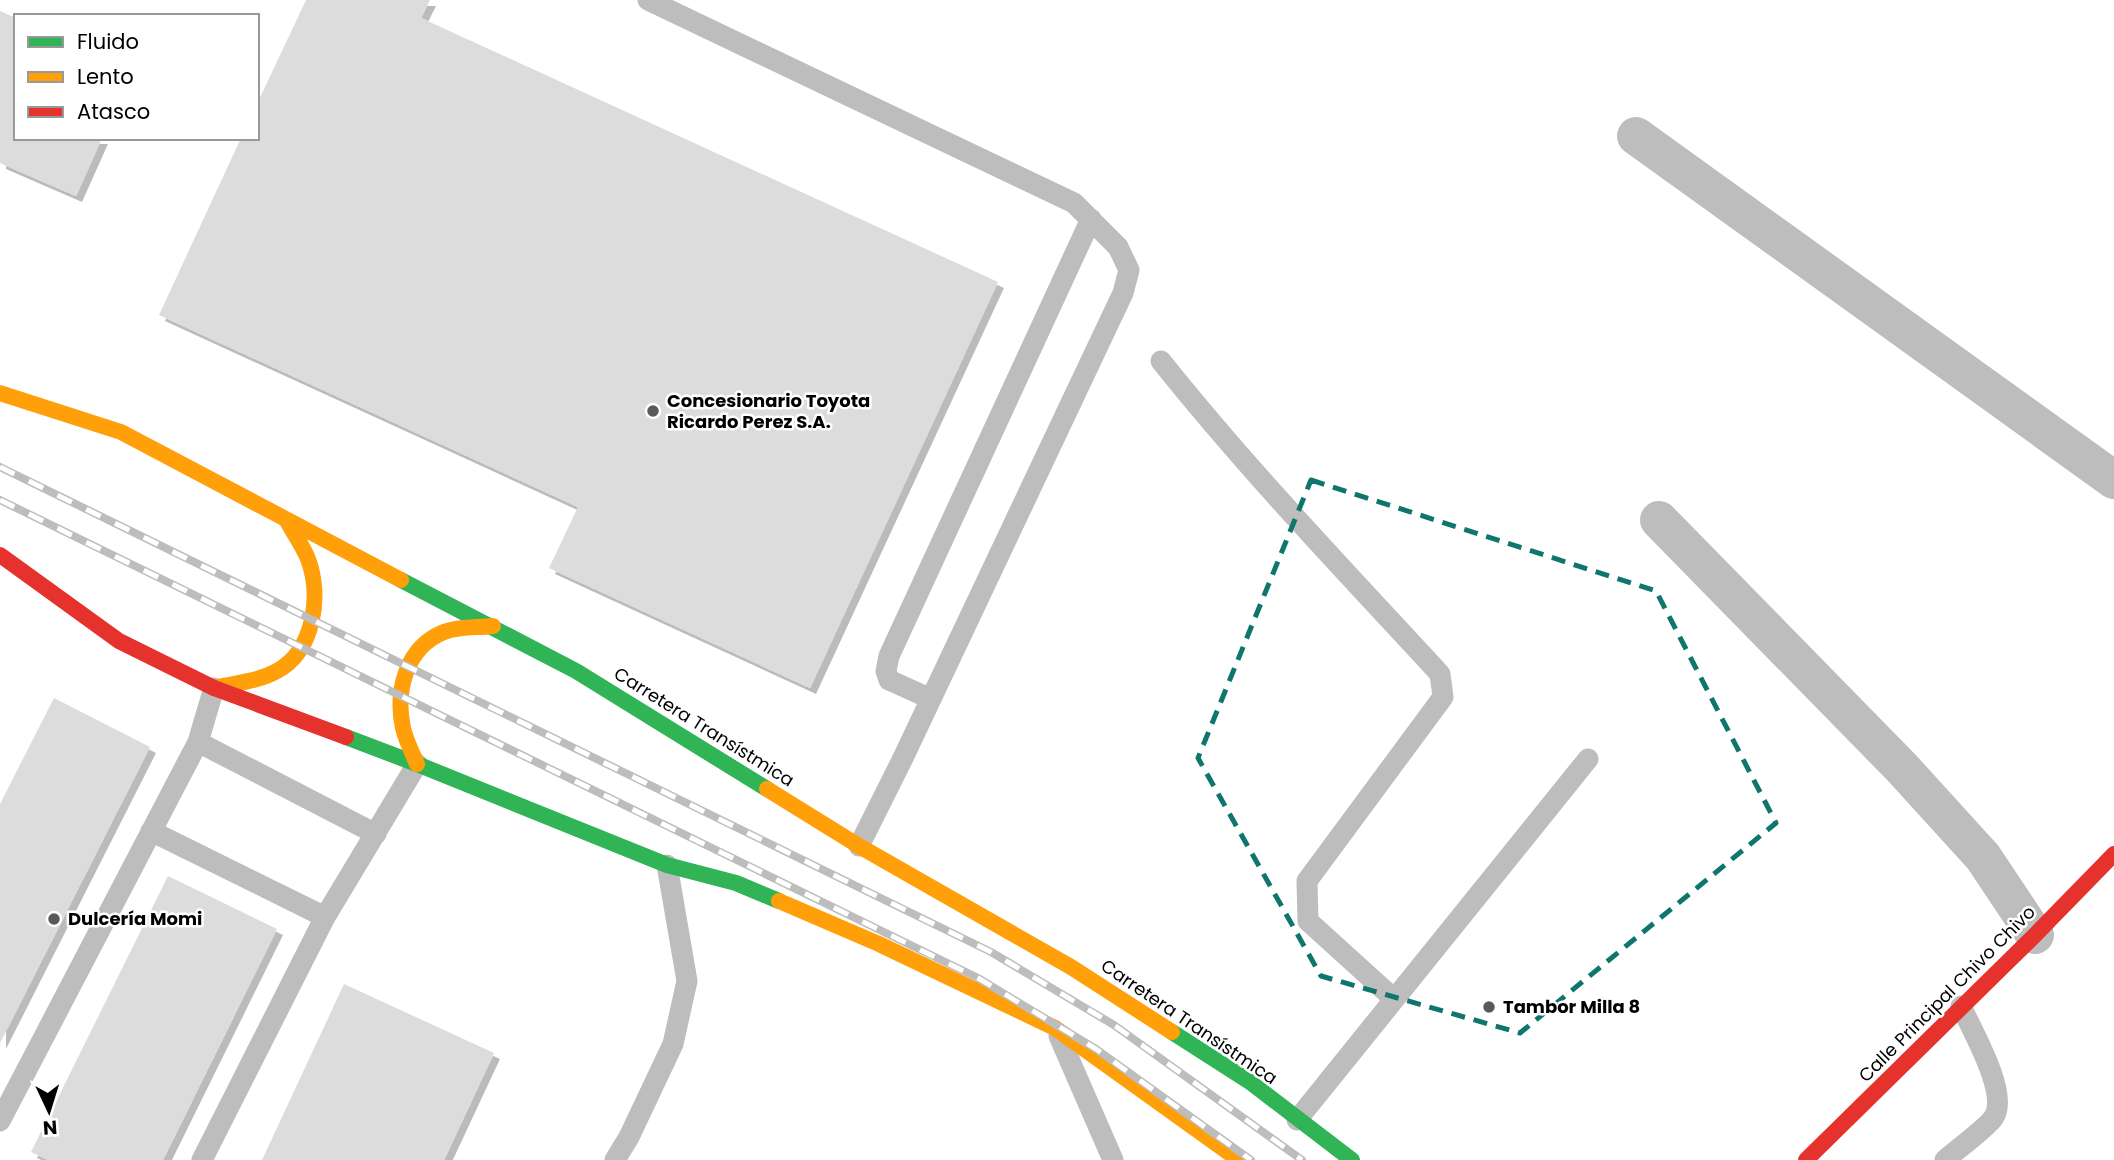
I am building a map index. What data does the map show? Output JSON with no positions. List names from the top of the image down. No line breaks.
{"streets":{"main road":["Carretera Transístmica","Calle Principal Chivo Chivo"]},"places":["Concesionario Toyota Ricardo Perez S.A.","Dulcería Momi","Tambor Milla 8"],"legend":["Fluido","Lento","Atasco"],"north":"bottom"}
